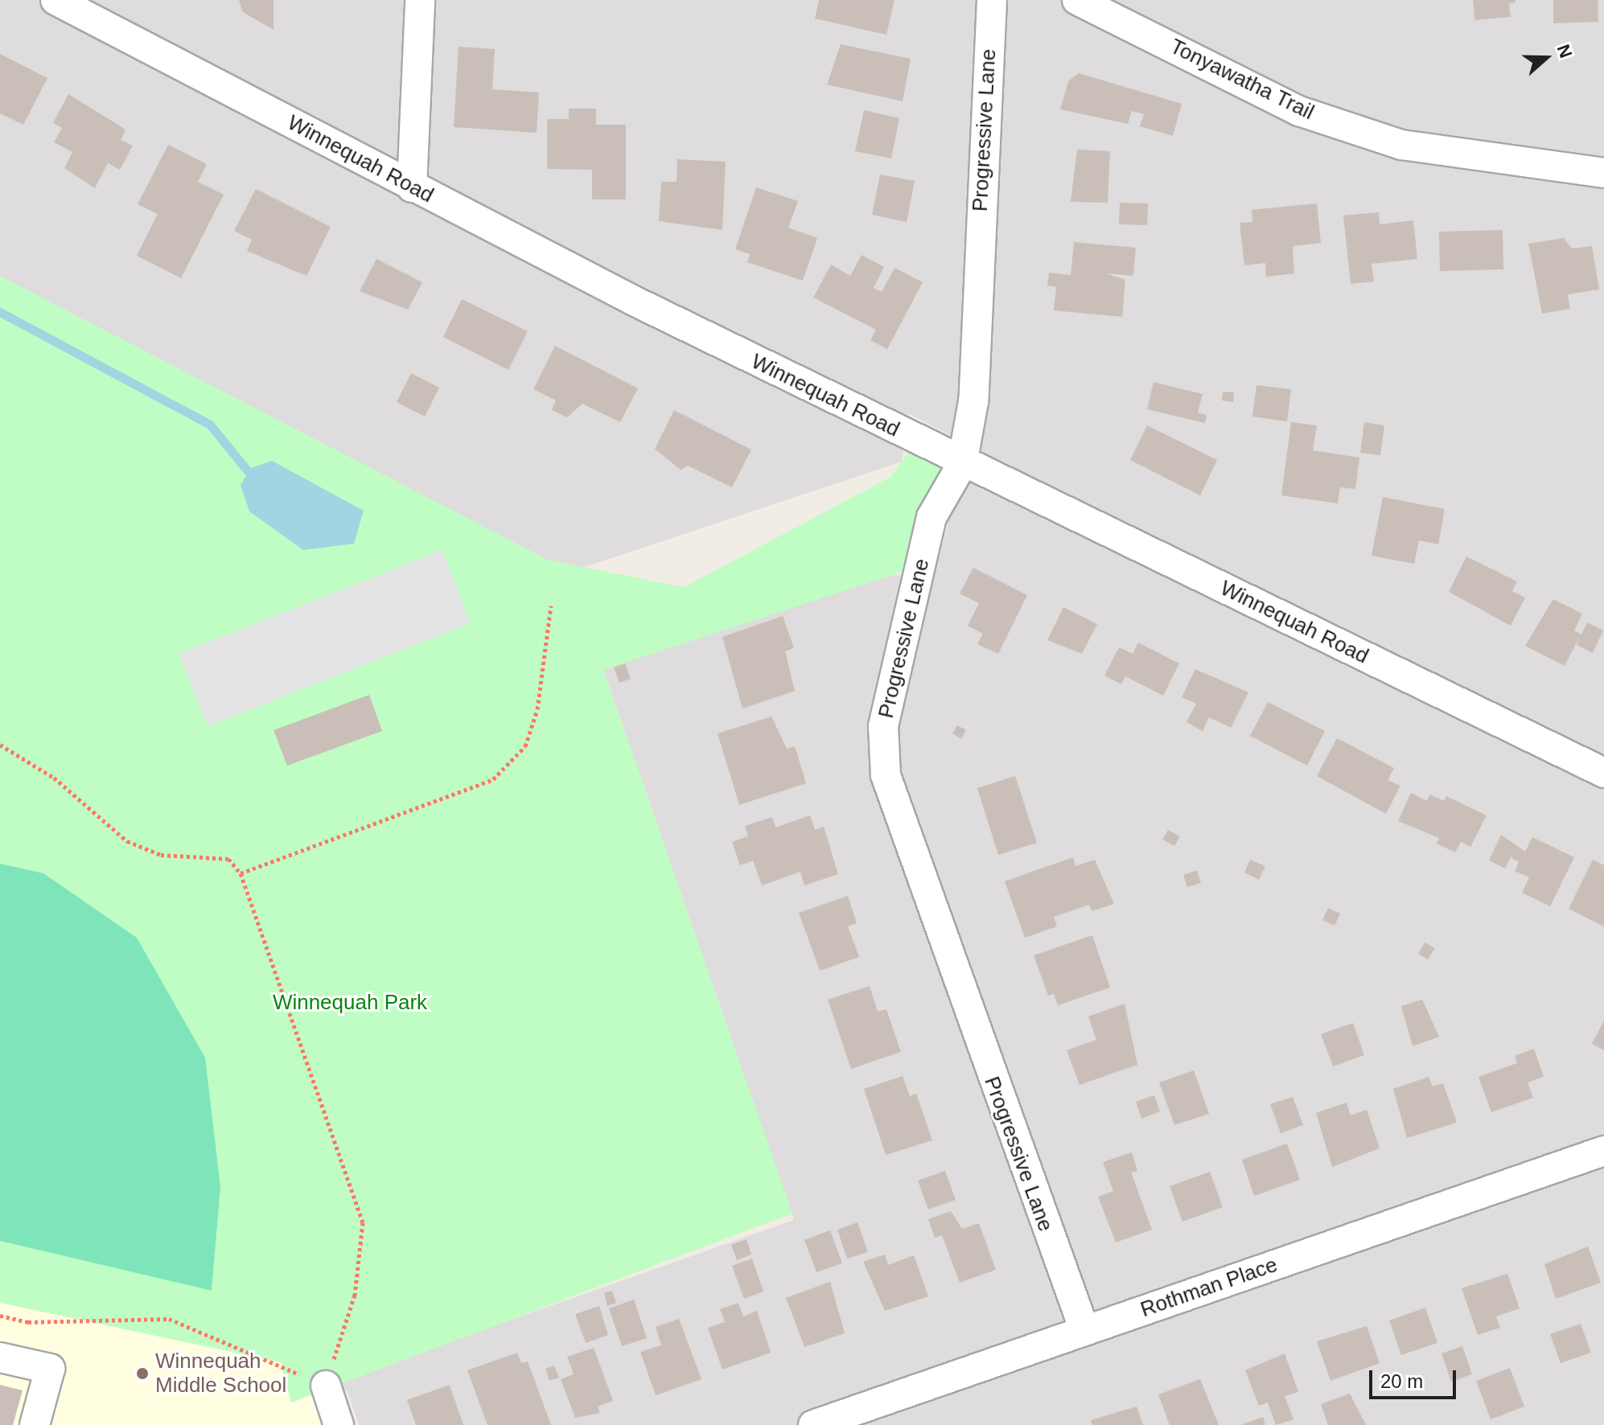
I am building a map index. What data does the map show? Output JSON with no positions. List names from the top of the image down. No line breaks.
{"streets":{"street":["Tonyawatha Trail","Progressive Lane","Winnequah Road","Rothman Place"]},"crossings":[["Progressive Lane","Winnequah Road"],["Progressive Lane","Rothman Place"]],"parks":["Winnequah Park"],"places":["Winnequah Middle School"],"scale_bar":"20 m","north":"right"}
